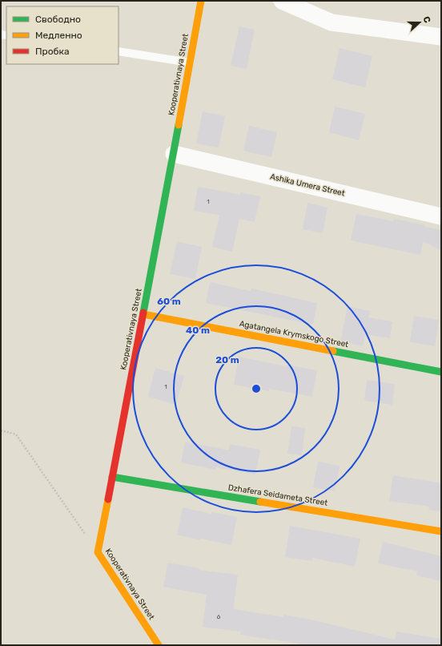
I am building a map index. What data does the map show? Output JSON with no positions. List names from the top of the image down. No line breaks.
{"streets":{"street":["Kooperativnaya Street","Ashika Umera Street","Agatangela Krymskogo Street","Dzhafera Seidameta Street"]},"crossings":[["Kooperativnaya Street","Ashika Umera Street"],["Kooperativnaya Street","Agatangela Krymskogo Street"],["Kooperativnaya Street","Dzhafera Seidameta Street"]],"house_numbers":["1","1","6"],"legend":["Свободно","Медленно","Пробка"],"north":"right","rings":["60 m","40 m","20 m"]}
